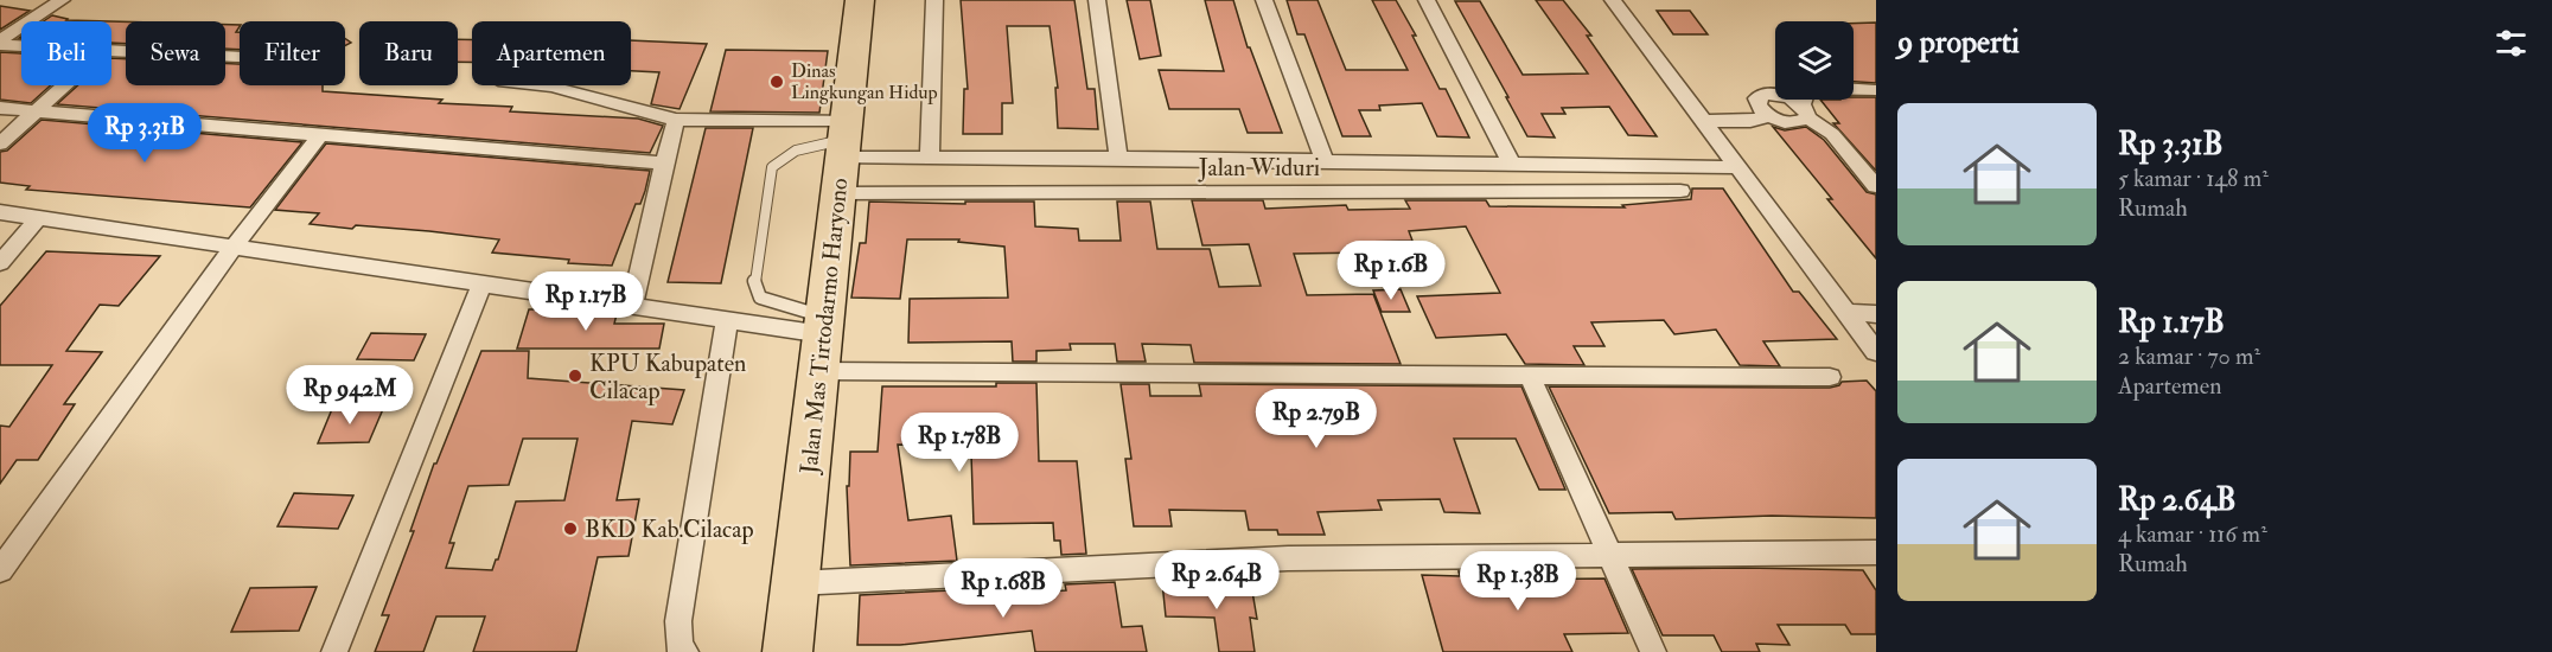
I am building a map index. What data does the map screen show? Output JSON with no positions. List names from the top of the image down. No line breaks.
{"streets":{"highway":["Jalan Mas Tirtodarmo Haryono"],"street":["Jalan Widuri"]},"crossings":[["Jalan Widuri","Jalan Mas Tirtodarmo Haryono"]],"places":["Dinas Lingkungan Hidup","KPU Kabupaten Cilacap","BKD Kab.Cilacap"],"page":{"heading":"9 properti","chip":["Beli","Sewa","Filter","Baru","Apartemen"],"list":[{"name":"Rp 3.31B","note":"5 kamar · 148 m² · Rumah"},{"name":"Rp 1.17B","note":"2 kamar · 70 m² · Apartemen"},{"name":"Rp 2.64B","note":"4 kamar · 116 m² · Rumah"}],"price":["Rp 3.31B","Rp 1.6B","Rp 1.17B","Rp 942M","Rp 2.79B","Rp 1.78B","Rp 2.64B","Rp 1.38B","Rp 1.68B"]}}
